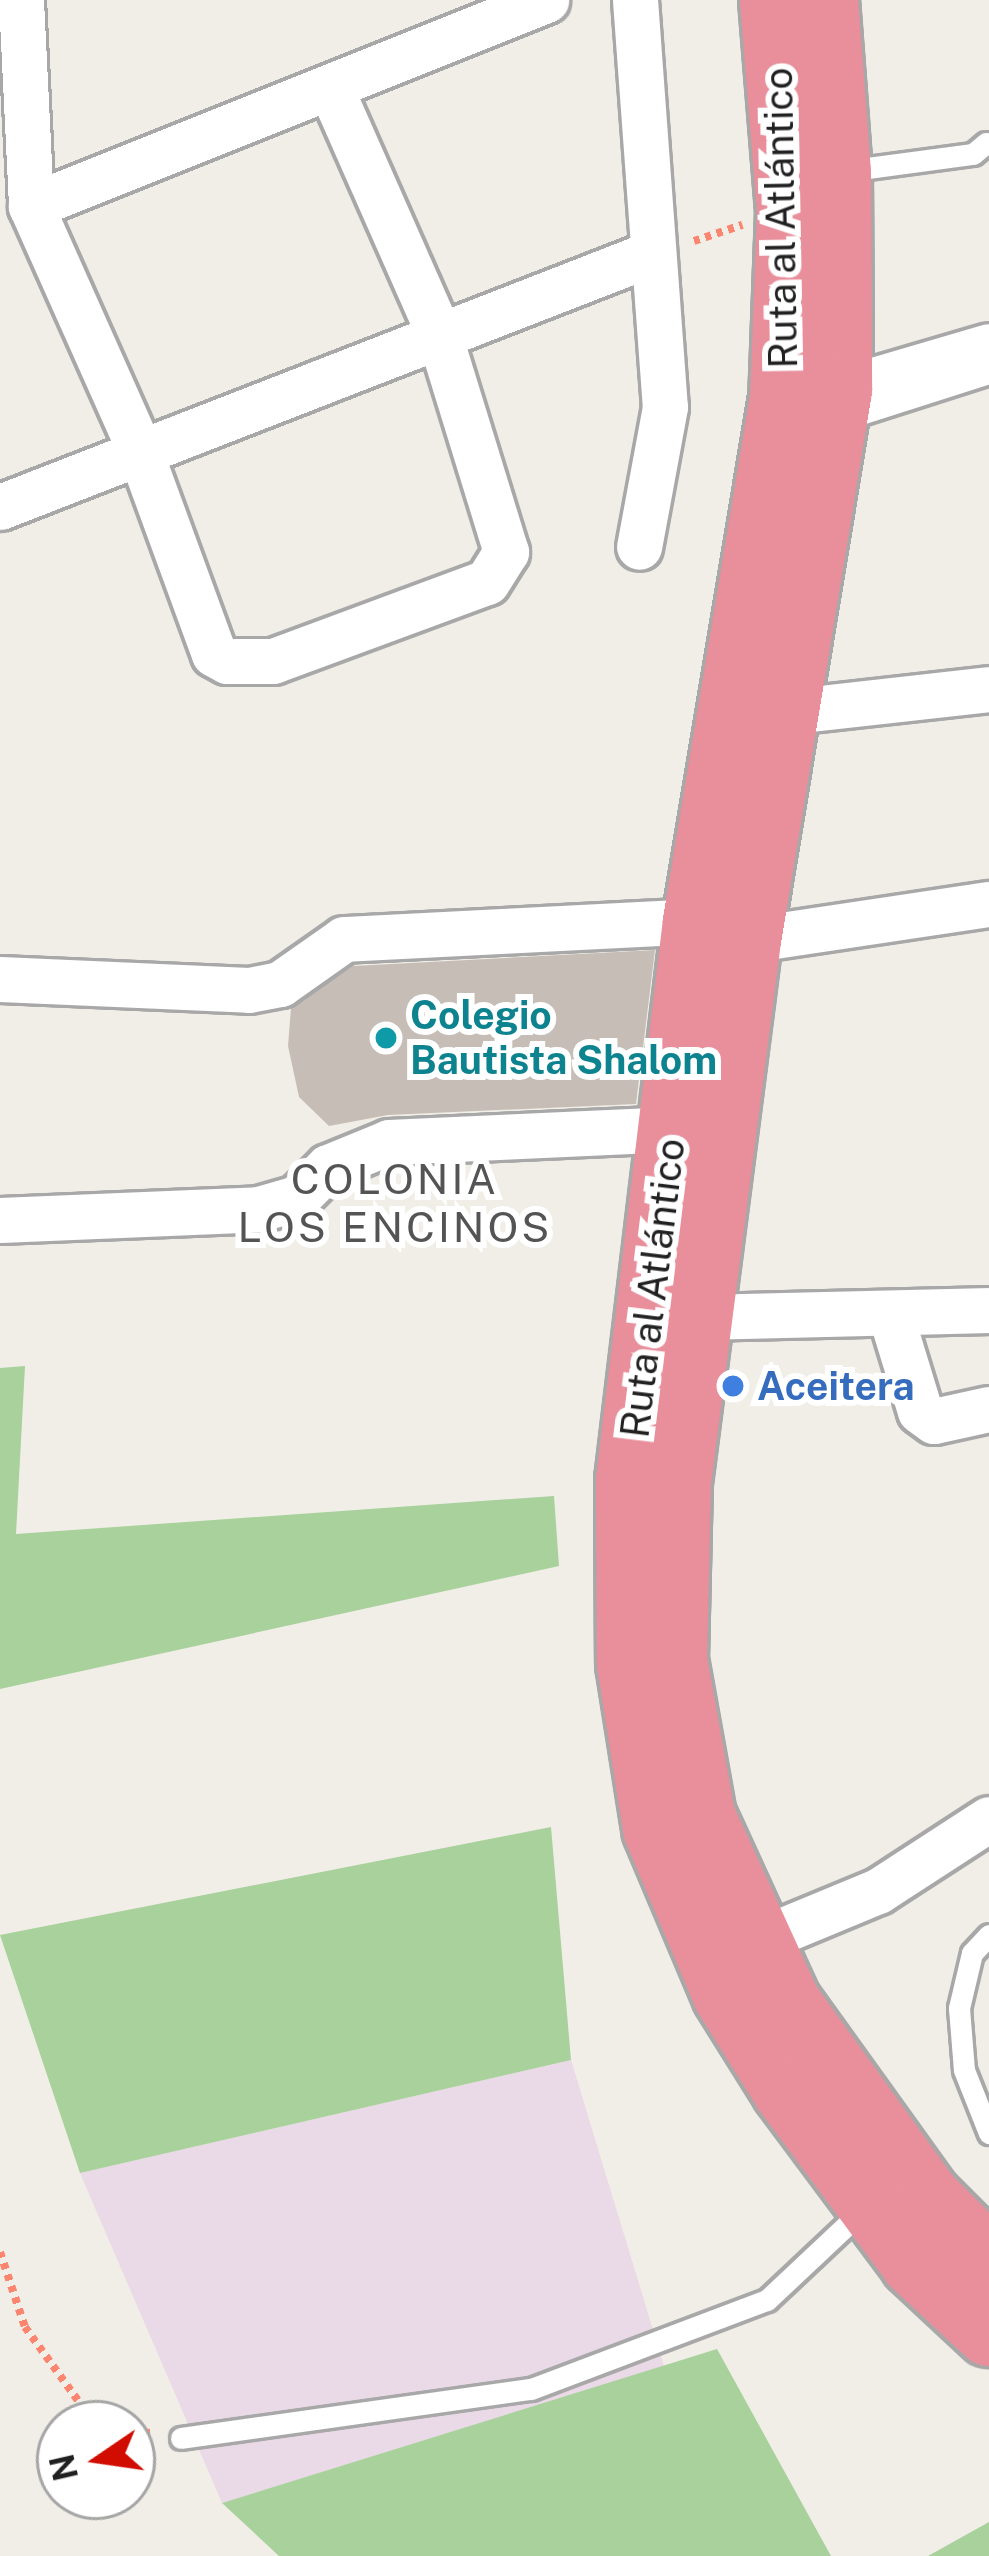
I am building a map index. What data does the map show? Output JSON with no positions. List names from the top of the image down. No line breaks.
{"streets":{"highway":["Ruta al Atlántico"]},"districts":["COLONIA LOS ENCINOS"],"places":["Colegio Bautista Shalom","Aceitera"],"north":"left"}
